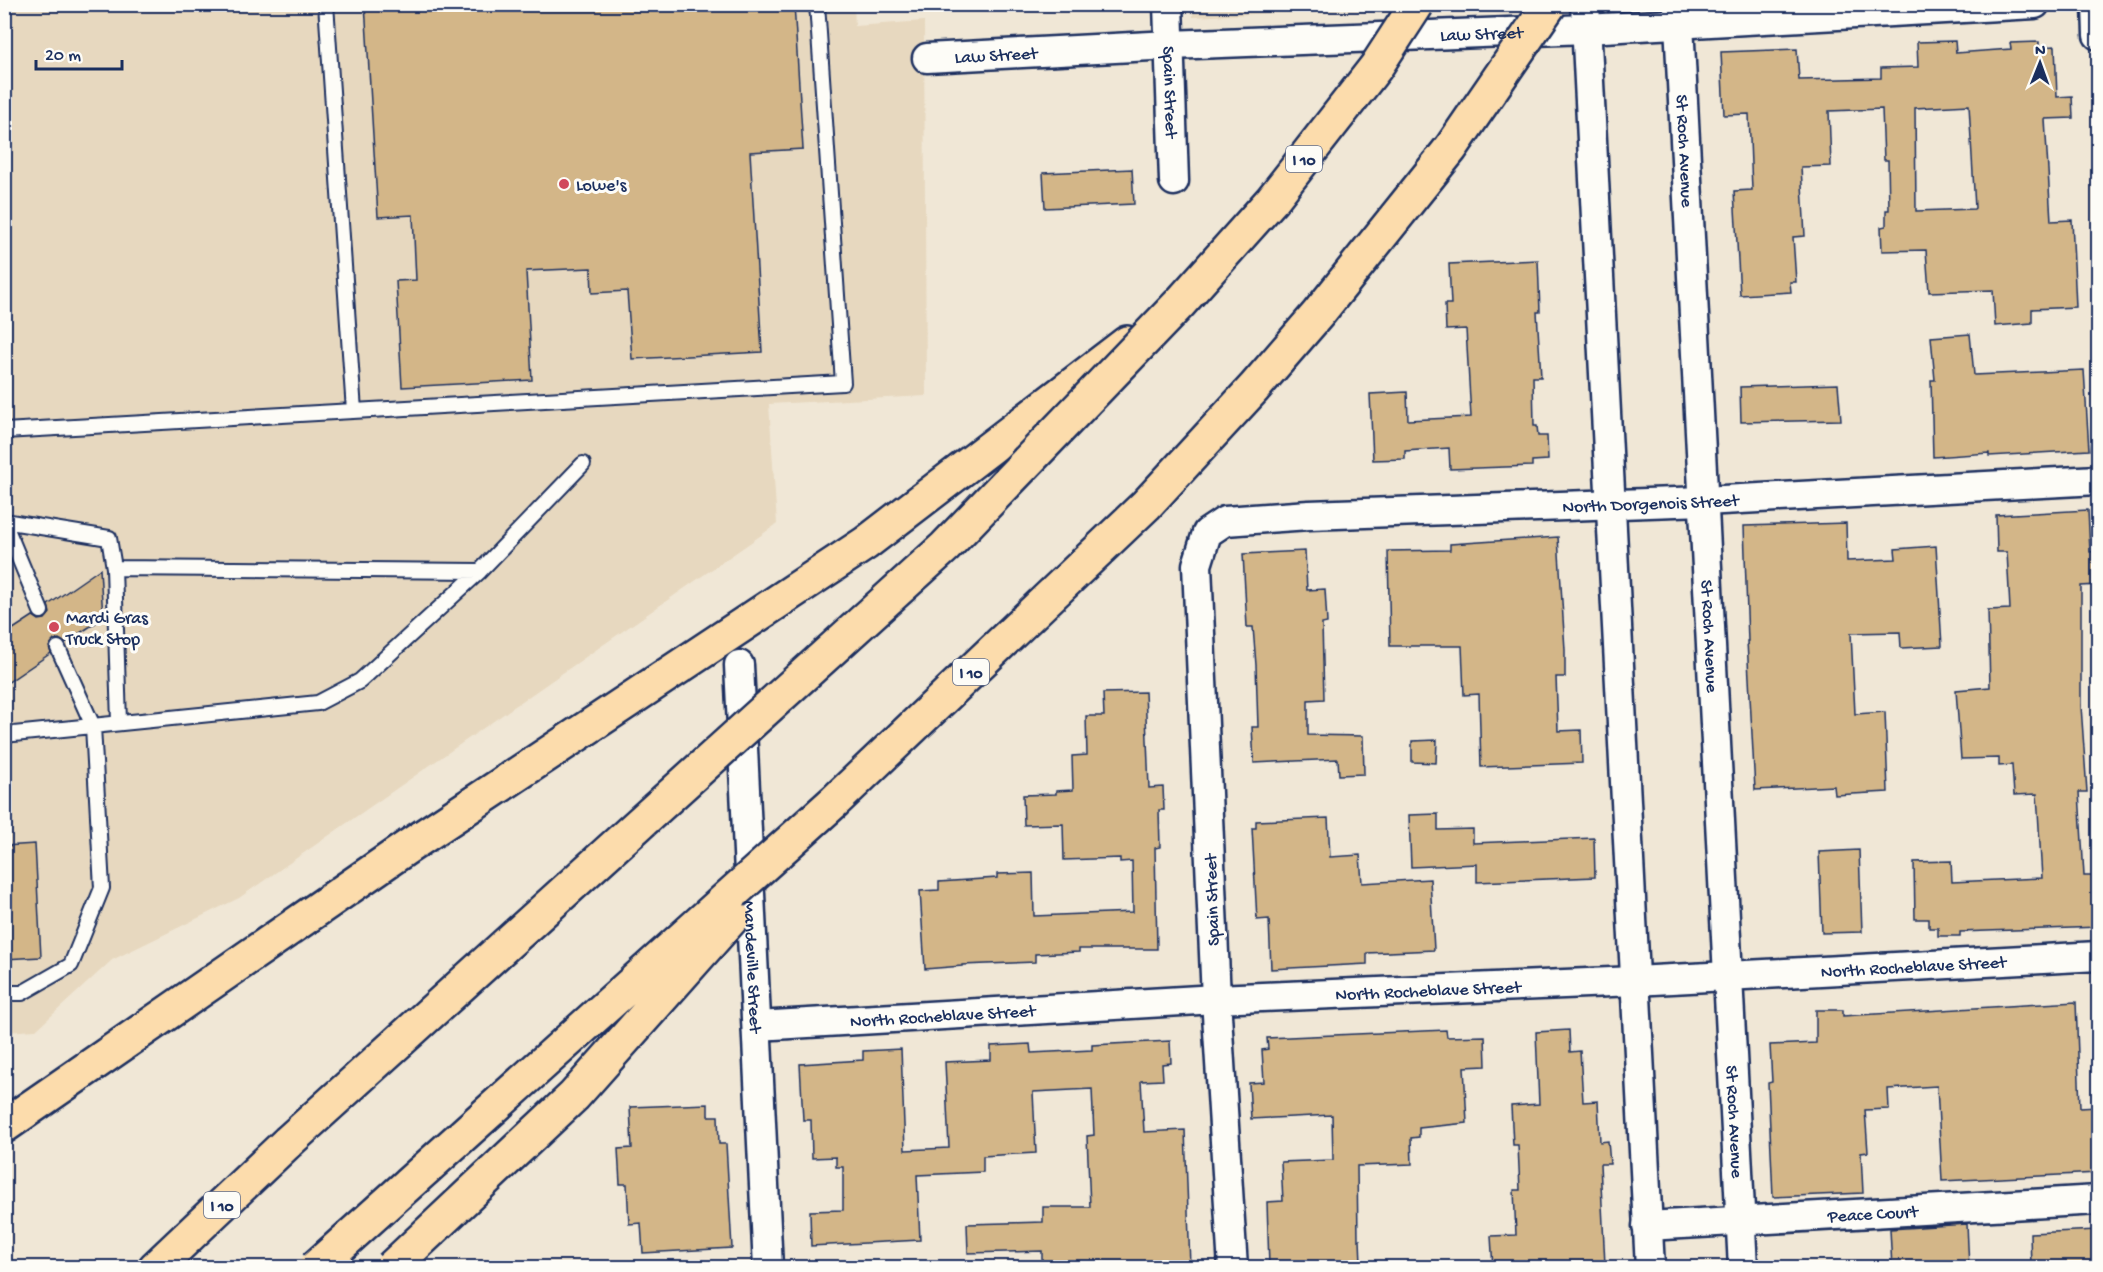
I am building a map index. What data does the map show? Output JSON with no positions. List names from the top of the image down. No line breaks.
{"streets":{"highway":["I 10"],"street":["Law Street","Spain Street","St Roch Avenue","North Dorgenois Street","Mandeville Street","North Rocheblave Street","Peace Court"]},"crossings":[["Law Street","Spain Street"],["Law Street","St Roch Avenue"],["Spain Street","North Dorgenois Street"],["Spain Street","North Rocheblave Street"],["St Roch Avenue","North Dorgenois Street"],["St Roch Avenue","North Rocheblave Street"],["St Roch Avenue","Peace Court"],["Mandeville Street","North Rocheblave Street"]],"places":["Lowe's","Mardi Gras Truck Stop"],"scale_bar":"20 m","north":"top"}
